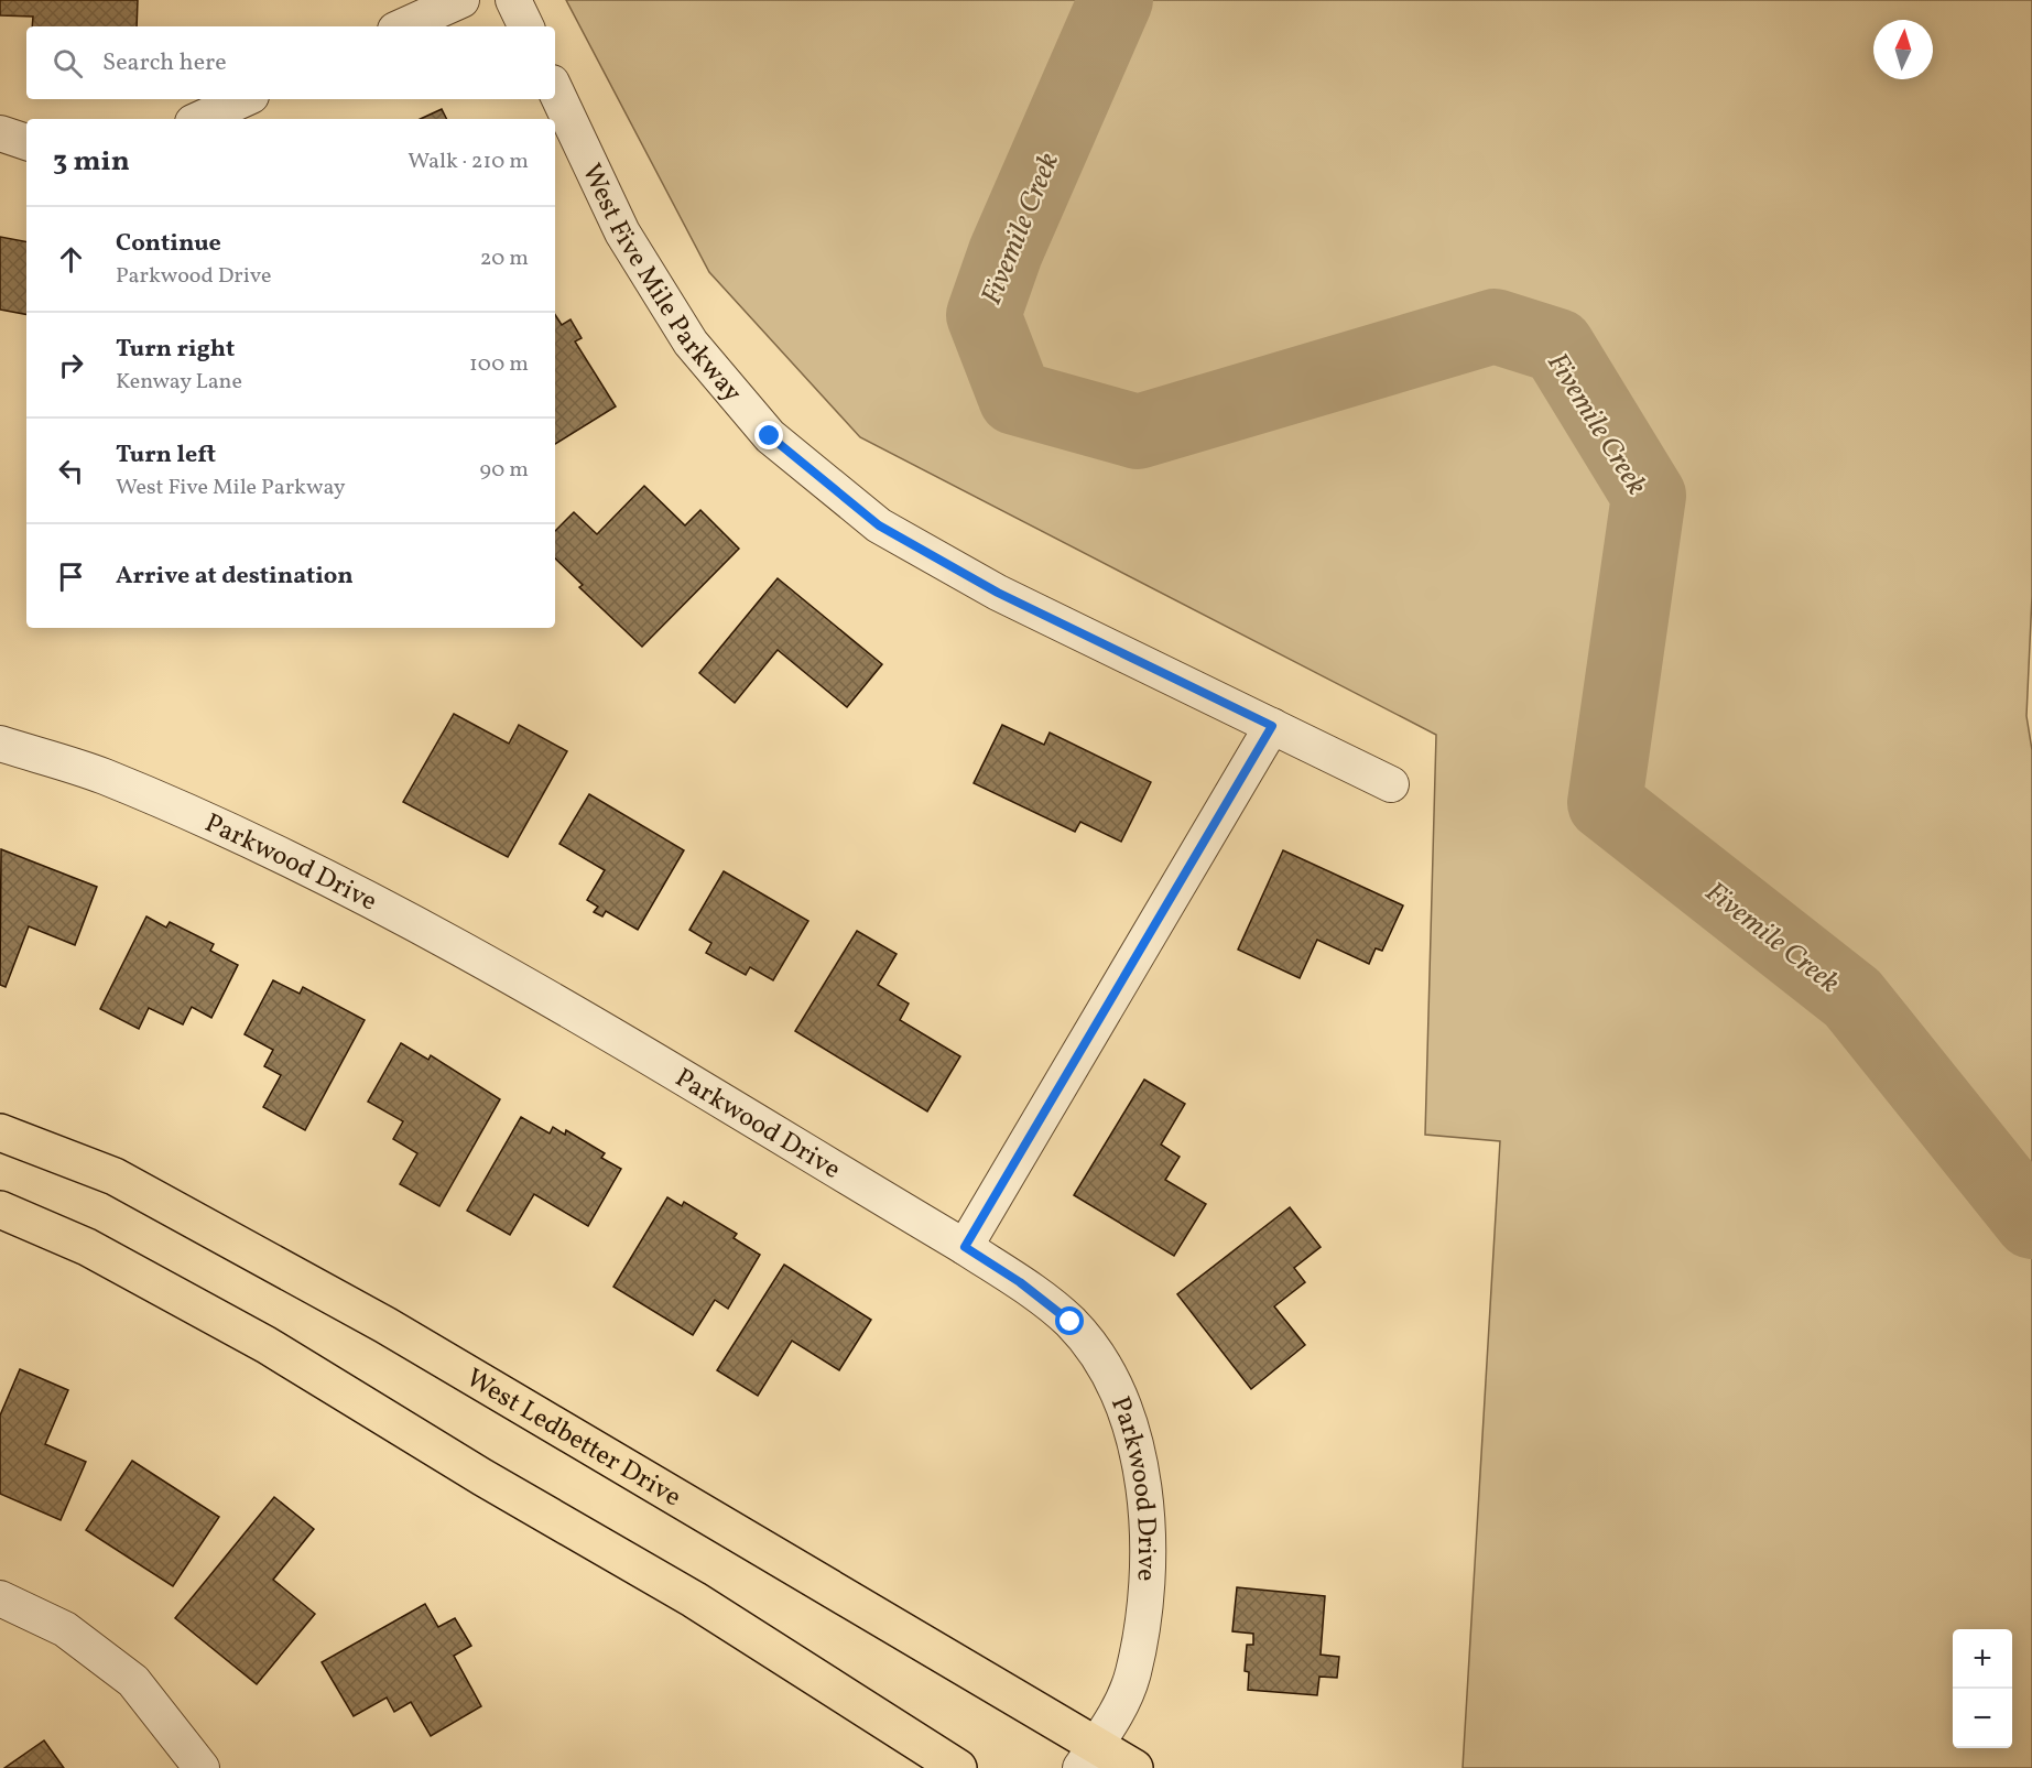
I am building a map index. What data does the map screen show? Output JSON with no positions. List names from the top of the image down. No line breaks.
{"streets":{"main road":["West Ledbetter Drive"],"street":["West Five Mile Parkway","Parkwood Drive"]},"crossings":[["Parkwood Drive","West Ledbetter Drive"]],"water":["Fivemile Creek"],"north":"top","page":{"search":"Search here","heading":["3 min","Walk · 210 m"],"list":[["Continue","Parkwood Drive","20 m"],["Turn right","Kenway Lane","100 m"],["Turn left","West Five Mile Parkway","90 m"],"Arrive at destination"],"map_buttons":["+","−"]}}
